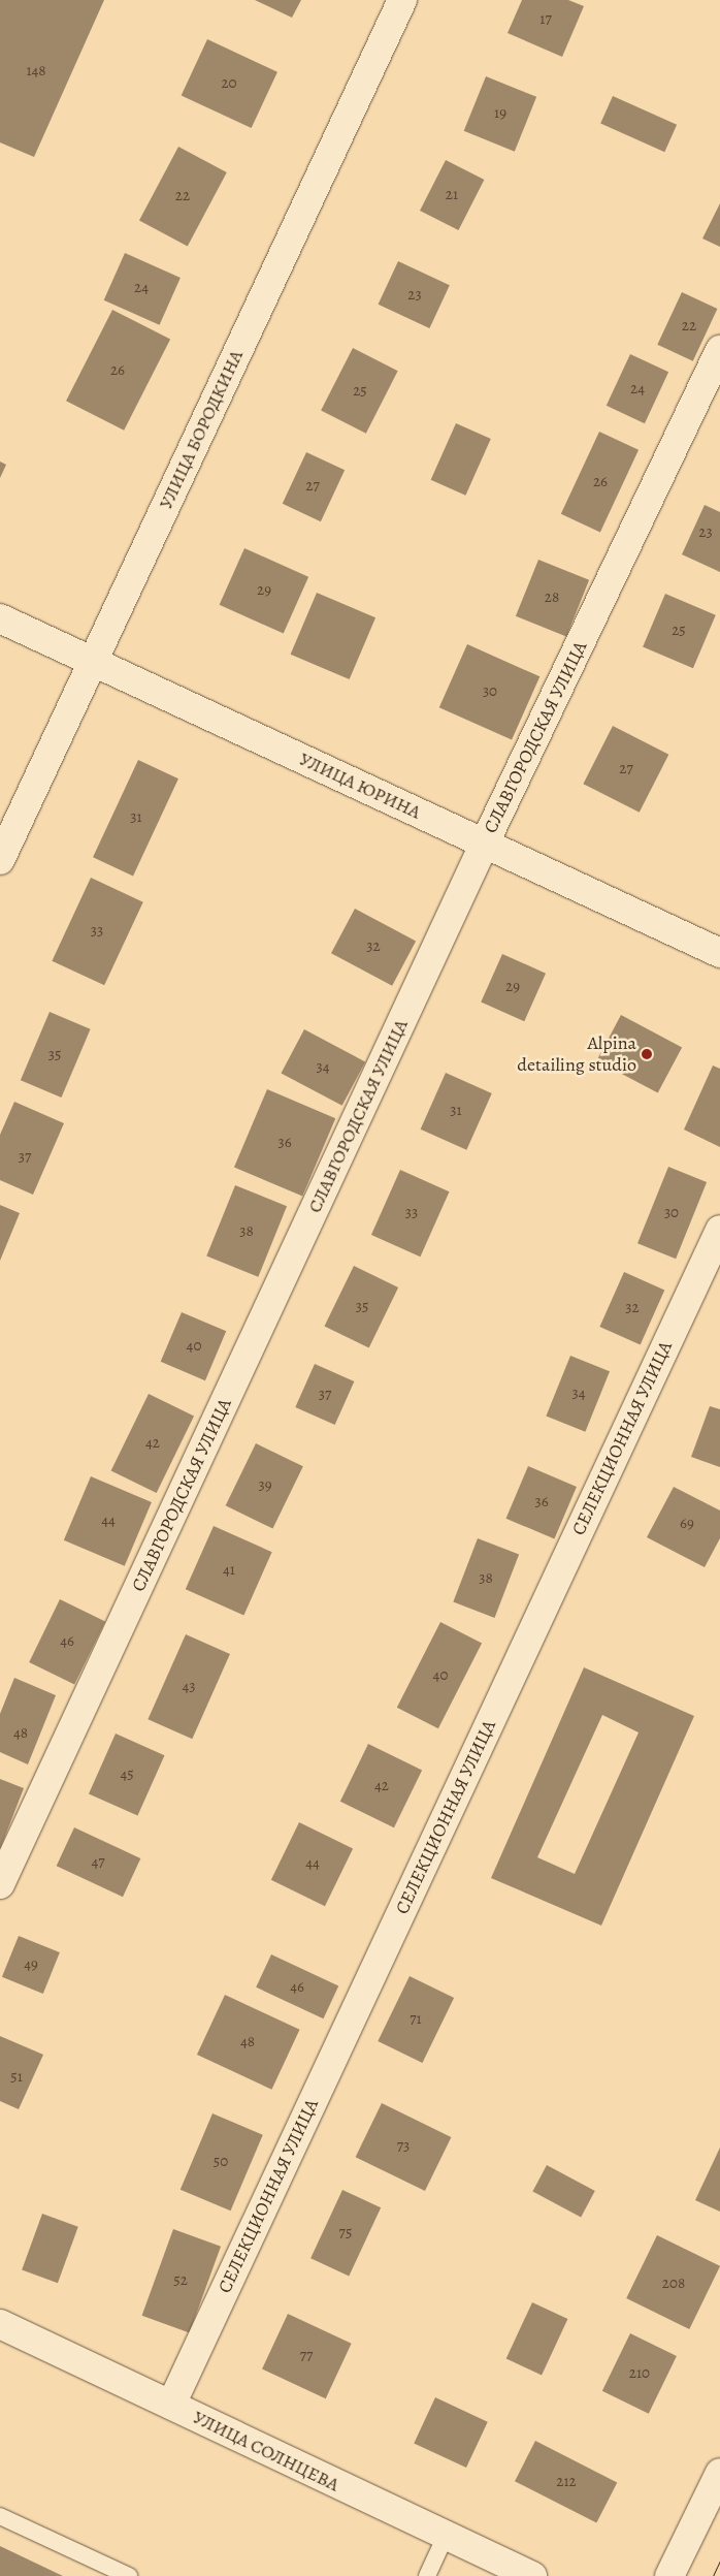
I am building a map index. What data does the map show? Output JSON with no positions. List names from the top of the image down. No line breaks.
{"streets":{"street":["УЛИЦА БОРОДКИНА","СЛАВГОРОДСКАЯ УЛИЦА","УЛИЦА ЮРИНА","СЕЛЕКЦИОННАЯ УЛИЦА","УЛИЦА СОЛНЦЕВА"]},"crossings":[["УЛИЦА БОРОДКИНА","УЛИЦА ЮРИНА"],["СЛАВГОРОДСКАЯ УЛИЦА","УЛИЦА ЮРИНА"],["СЕЛЕКЦИОННАЯ УЛИЦА","УЛИЦА СОЛНЦЕВА"]],"places":["Alpina detailing studio"],"house_numbers":["17","148","20","19","21","22","24","23","22","26","24","25","26","27","23","29","28","25","30","27","31","33","32","29","35","34","31","36","37","33","30","38","35","32","40","34","37","42","39","36","44","69","41","38","46","40","43","48","45","42","47","44","49","46","71","48","51","73","50","75","52","208","77","210","212"]}
